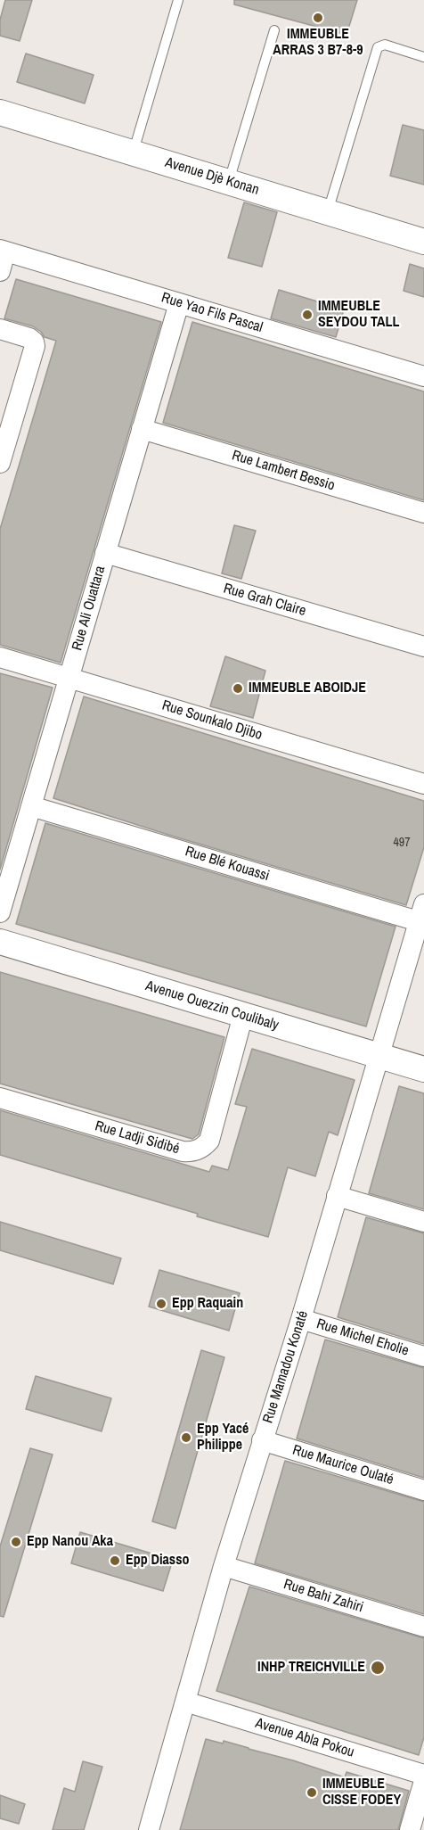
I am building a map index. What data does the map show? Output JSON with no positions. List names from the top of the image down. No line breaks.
{"streets":{"street":["Avenue Djè Konan","Rue Yao Fils Pascal","Rue Lambert Bessio","Rue Grah Claire","Rue Ali Ouattara","Rue Sounkalo Djibo","Rue Blé Kouassi","Avenue Ouezzin Coulibaly","Rue Ladji Sidibé","Rue Michel Eholie","Rue Mamadou Konaté","Rue Maurice Oulaté","Rue Bahi Zahiri","Avenue Abla Pokou"]},"crossings":[["Rue Yao Fils Pascal","Rue Ali Ouattara"],["Rue Lambert Bessio","Rue Ali Ouattara"],["Rue Grah Claire","Rue Ali Ouattara"],["Rue Ali Ouattara","Rue Sounkalo Djibo"],["Rue Ali Ouattara","Rue Blé Kouassi"],["Rue Blé Kouassi","Rue Mamadou Konaté"],["Avenue Ouezzin Coulibaly","Rue Ladji Sidibé"],["Avenue Ouezzin Coulibaly","Rue Mamadou Konaté"],["Rue Michel Eholie","Rue Mamadou Konaté"],["Rue Mamadou Konaté","Rue Maurice Oulaté"],["Rue Mamadou Konaté","Rue Bahi Zahiri"],["Rue Mamadou Konaté","Avenue Abla Pokou"]],"places":["IMMEUBLE ARRAS 3 B7-8-9","IMMEUBLE SEYDOU TALL","IMMEUBLE ABOIDJE","Epp Raquain","Epp Yacé Philippe","Epp Nanou Aka","Epp Diasso","INHP TREICHVILLE","IMMEUBLE CISSE FODEY"],"house_numbers":["497"]}
